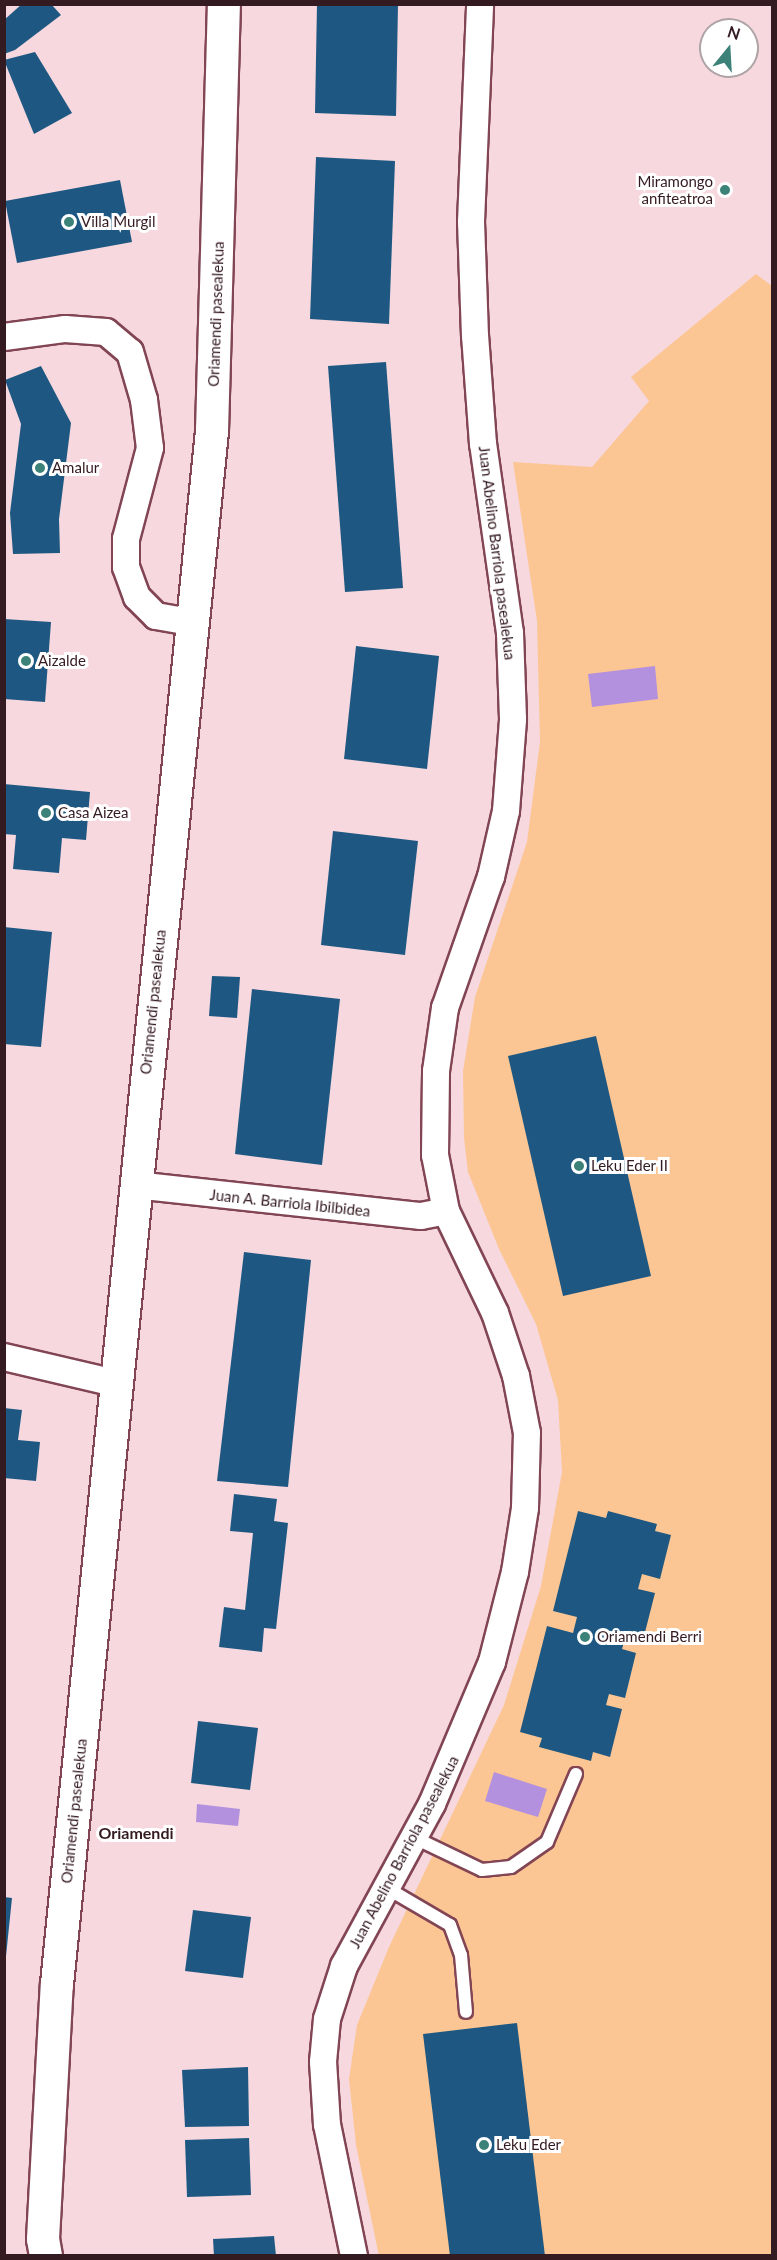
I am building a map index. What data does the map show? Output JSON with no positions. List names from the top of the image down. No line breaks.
{"streets":{"street":["Oriamendi pasealekua","Juan Abelino Barriola pasealekua","Juan A. Barriola Ibilbidea"]},"crossings":[["Oriamendi pasealekua","Juan A. Barriola Ibilbidea"],["Juan Abelino Barriola pasealekua","Juan A. Barriola Ibilbidea"]],"districts":["Oriamendi"],"places":["Miramongo anfiteatroa","Villa Murgil","Amalur","Aizalde","Casa Aizea","Leku Eder II","Oriamendi Berri","Leku Eder"],"north":"top"}
